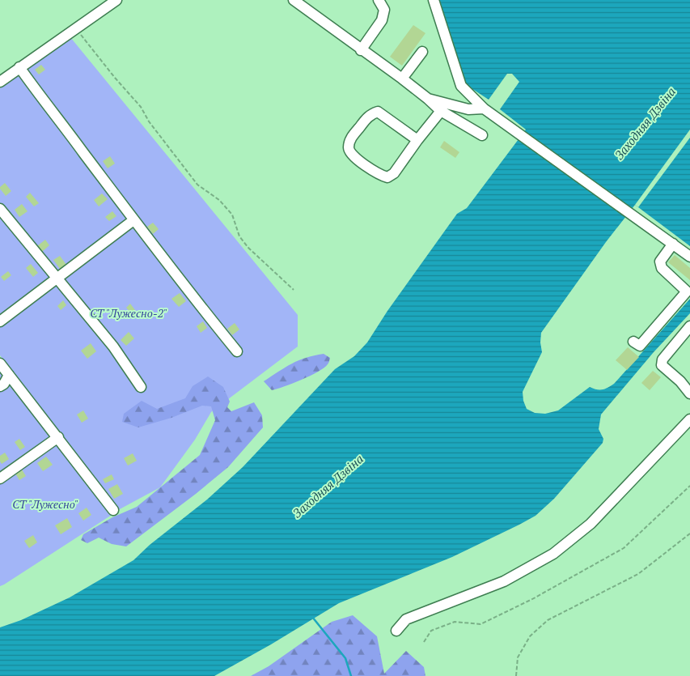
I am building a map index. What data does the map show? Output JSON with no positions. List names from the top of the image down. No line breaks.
{"water":["Заходняя Дзвіна"],"parks":["СТ \"Лужесно-2\"","СТ \"Лужесно\""]}
